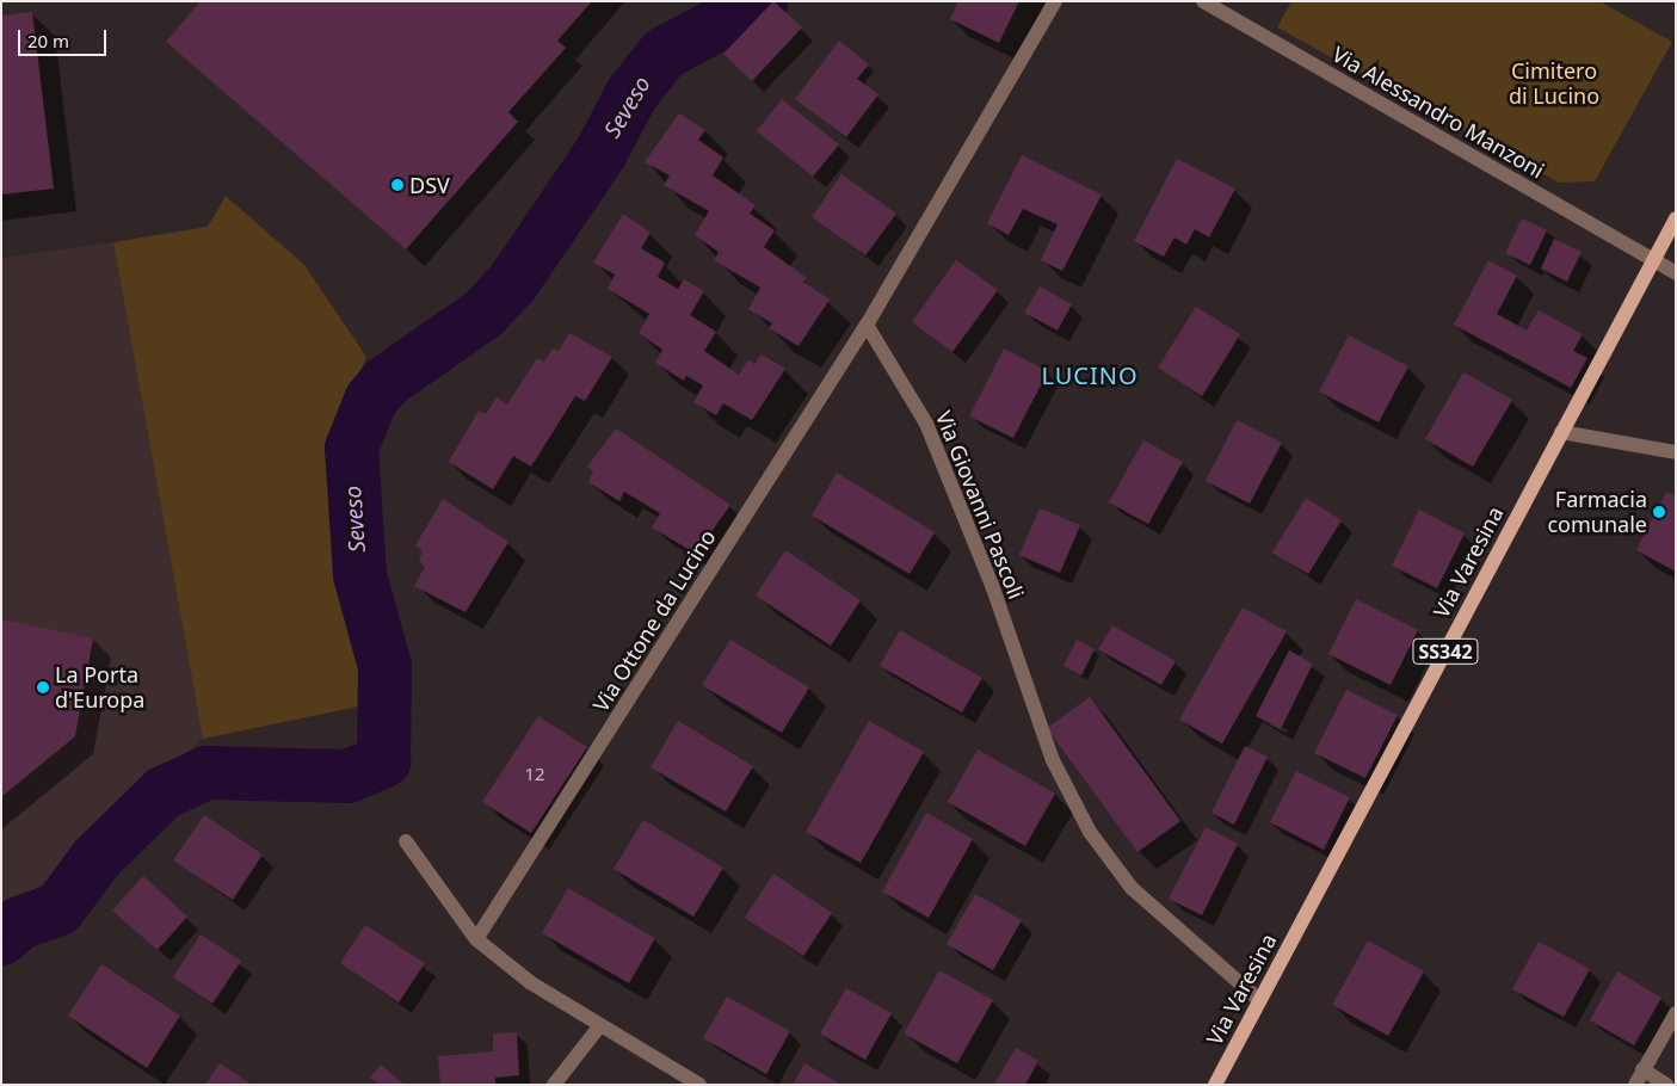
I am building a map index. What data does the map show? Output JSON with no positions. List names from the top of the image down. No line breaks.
{"streets":{"main road":["Via Varesina","SS342"],"street":["Via Alessandro Manzoni","Via Giovanni Pascoli","Via Ottone da Lucino"]},"crossings":[["Via Alessandro Manzoni","Via Varesina"],["Via Giovanni Pascoli","Via Varesina"],["Via Giovanni Pascoli","Via Ottone da Lucino"]],"districts":["LUCINO"],"water":["Seveso"],"parks":["Cimitero di Lucino"],"places":["DSV","Farmacia comunale","La Porta d'Europa"],"house_numbers":["12"],"scale_bar":"20 m"}
